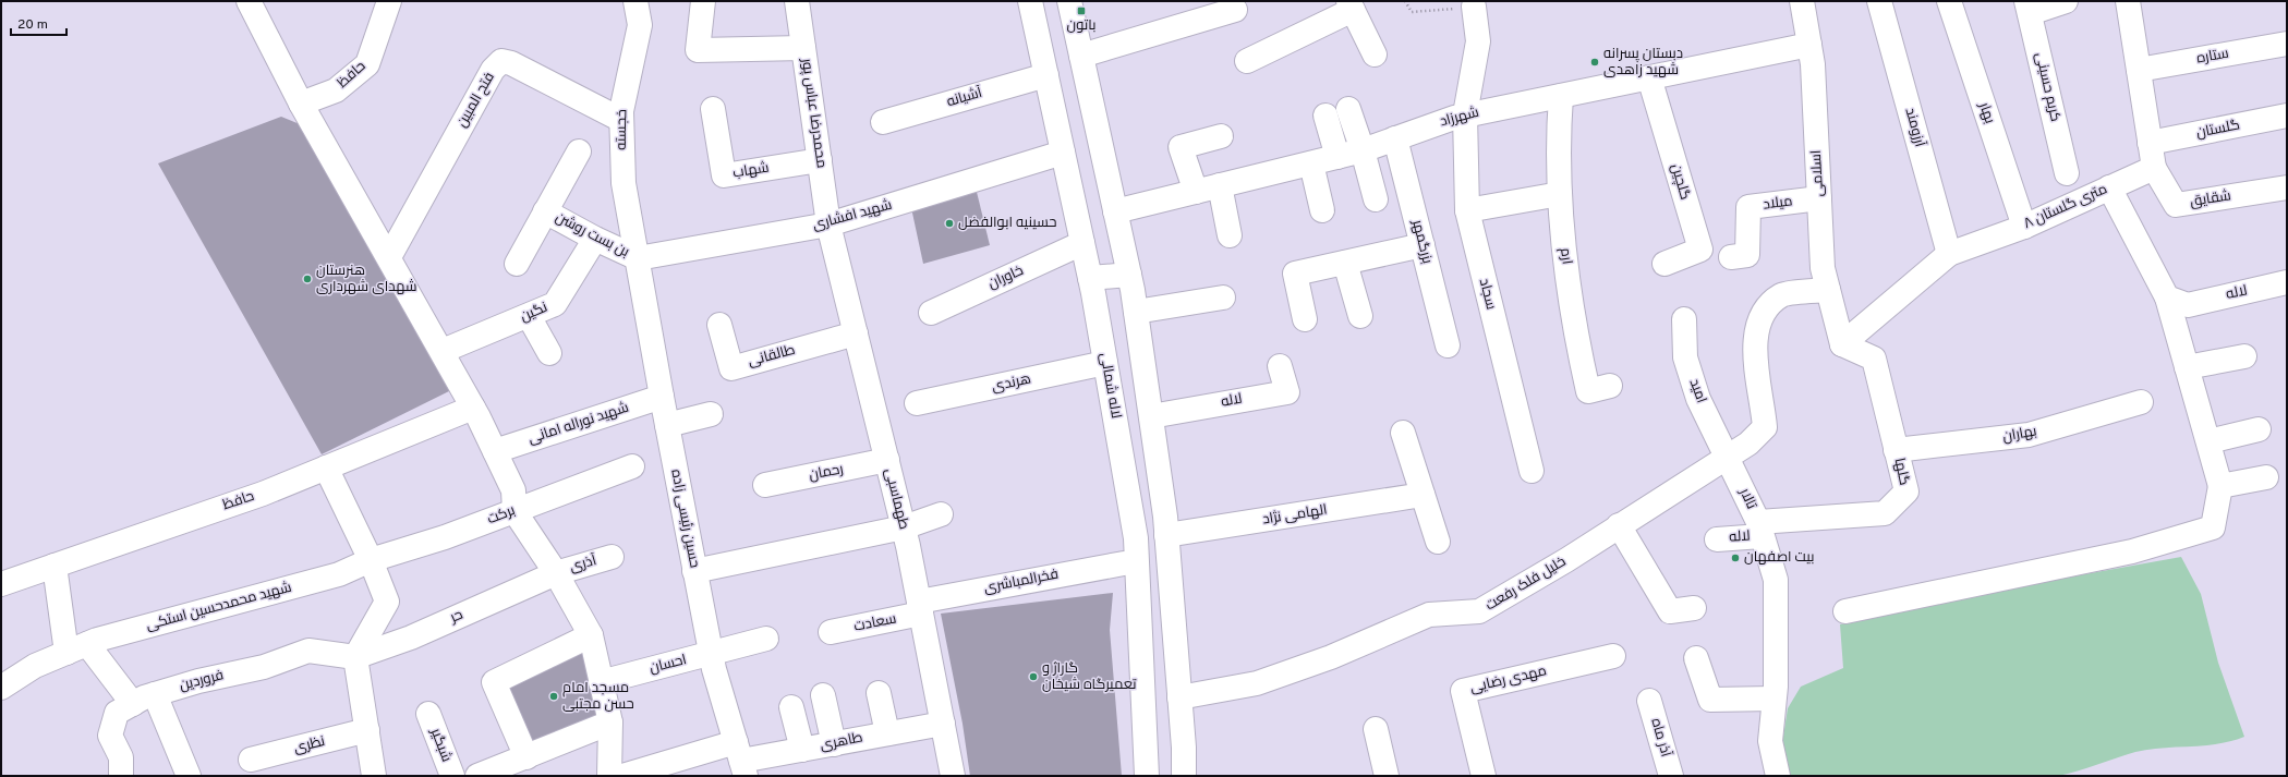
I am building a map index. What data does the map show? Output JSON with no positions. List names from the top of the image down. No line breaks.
{"streets":{"street":["ستاره","حافظ","کریم حسینی","آشیانه","فتح المبین","محمدرضا عباس پور","بهار","شهرزاد","آرزومند","خجسته","گلستان","شهاب","اسلامی","گلچین","شقایق","میلاد","۸ متری گلستان","شهید افشاری","بن بست روشن","بزرگمهر","ارم","خاوران","لاله","سجاد","نگین","طالقانی","هرندی","لاله شمالی","امید","شهید نوراله امانی","بهاران","گلها","رحمان","طهماسبی","تالار","برکت","الهامی نژاد","حسین رئیسی زاده","آذری","فخرالمباشری","خلیل فلک رفعت","شهید محمدحسین استکی","حر","سعادت","احسان","مهدی رضایی","فروردین","آذر ماه","طاهری","نظری","شبگیر"]},"crossings":[["آشیانه","لاله شمالی"],["فتح المبین","خجسته"],["محمدرضا عباس پور","شهاب"],["محمدرضا عباس پور","شهید افشاری"],["محمدرضا عباس پور","طهماسبی"],["بهار","۸ متری گلستان"],["شهرزاد","اسلامی"],["شهرزاد","گلچین"],["شهرزاد","بزرگمهر"],["شهرزاد","ارم"],["شهرزاد","سجاد"],["آرزومند","۸ متری گلستان"],["خجسته","شهید افشاری"],["خجسته","بن بست روشن"],["خجسته","حسین رئیسی زاده"],["اسلامی","میلاد"],["اسلامی","۸ متری گلستان"],["اسلامی","گلها"],["شقایق","۸ متری گلستان"],["۸ متری گلستان","گلها"],["شهید افشاری","بن بست روشن"],["شهید افشاری","لاله شمالی"],["شهید افشاری","طهماسبی"],["شهید افشاری","حسین رئیسی زاده"],["بن بست روشن","نگین"],["بن بست روشن","حسین رئیسی زاده"],["خاوران","لاله شمالی"],["لاله","گلها"],["لاله","تالار"],["طالقانی","طهماسبی"],["هرندی","لاله شمالی"],["امید","تالار"],["امید","خلیل فلک رفعت"],["شهید نوراله امانی","حسین رئیسی زاده"],["بهاران","گلها"],["گلها","تالار"],["رحمان","طهماسبی"],["طهماسبی","فخرالمباشری"],["طهماسبی","سعادت"],["طهماسبی","طاهری"],["تالار","خلیل فلک رفعت"],["برکت","شهید محمدحسین استکی"],["حسین رئیسی زاده","احسان"],["حسین رئیسی زاده","طاهری"],["آذری","حر"],["فخرالمباشری","سعادت"],["حر","فروردین"]],"places":{"transit":["باتون"],"other":["دبستان پسرانه شهید زاهدی","حسینیه ابوالفضل","هنرستان شهدای شهرداری","بيت اصفهان","گاراژ و تعمیرگاه شیخان","مسجد امام حسن مجتبی"]},"scale_bar":"20 m"}
